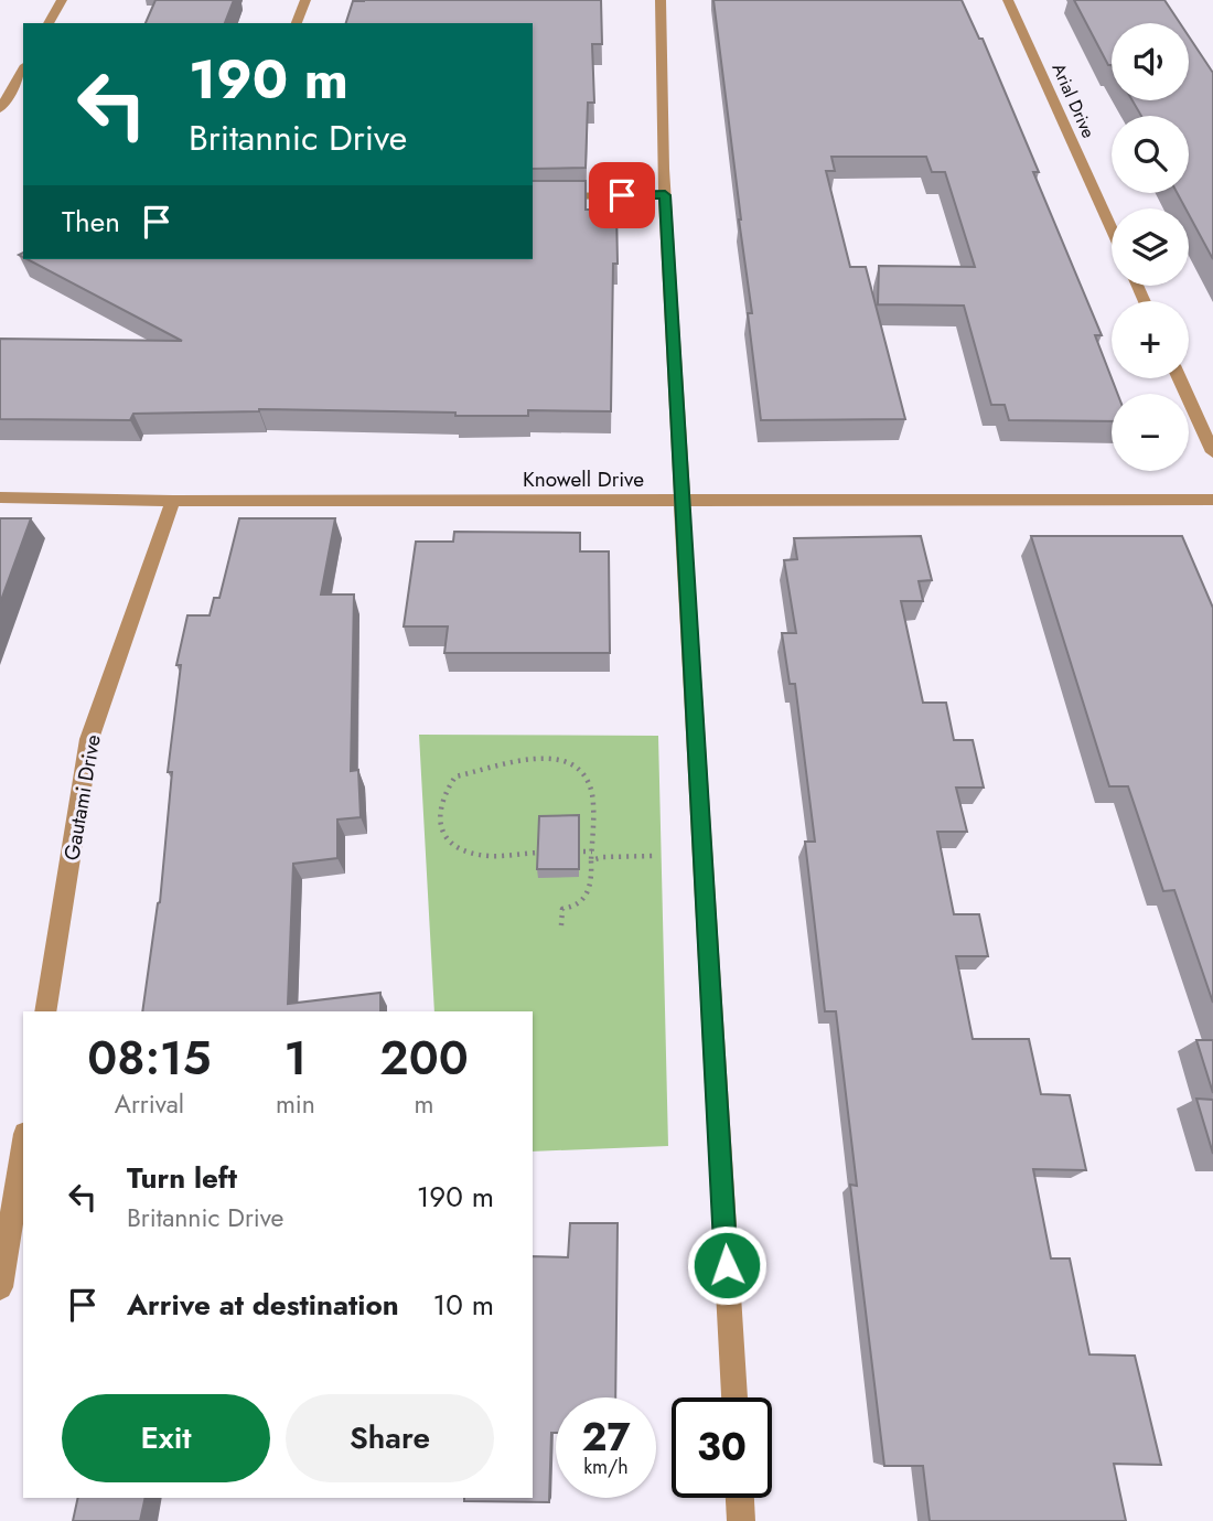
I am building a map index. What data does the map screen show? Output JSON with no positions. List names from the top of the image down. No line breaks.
{"streets":{"street":["Arial Drive","Knowell Drive","Gautami Drive"]},"crossings":[["Knowell Drive","Gautami Drive"]],"page":{"map_buttons":["+","−"],"turn":["190 m","Britannic Drive"],"then":"Then","eta":["08:15","Arrival","1","min","200","m"],"list":[{"name":"Turn left","note":"Britannic Drive","value":"190 m"},{"name":"Arrive at destination","value":"10 m"}],"buttons":["Exit","Share"],"speed":"27 km/h","limit":"30"}}
